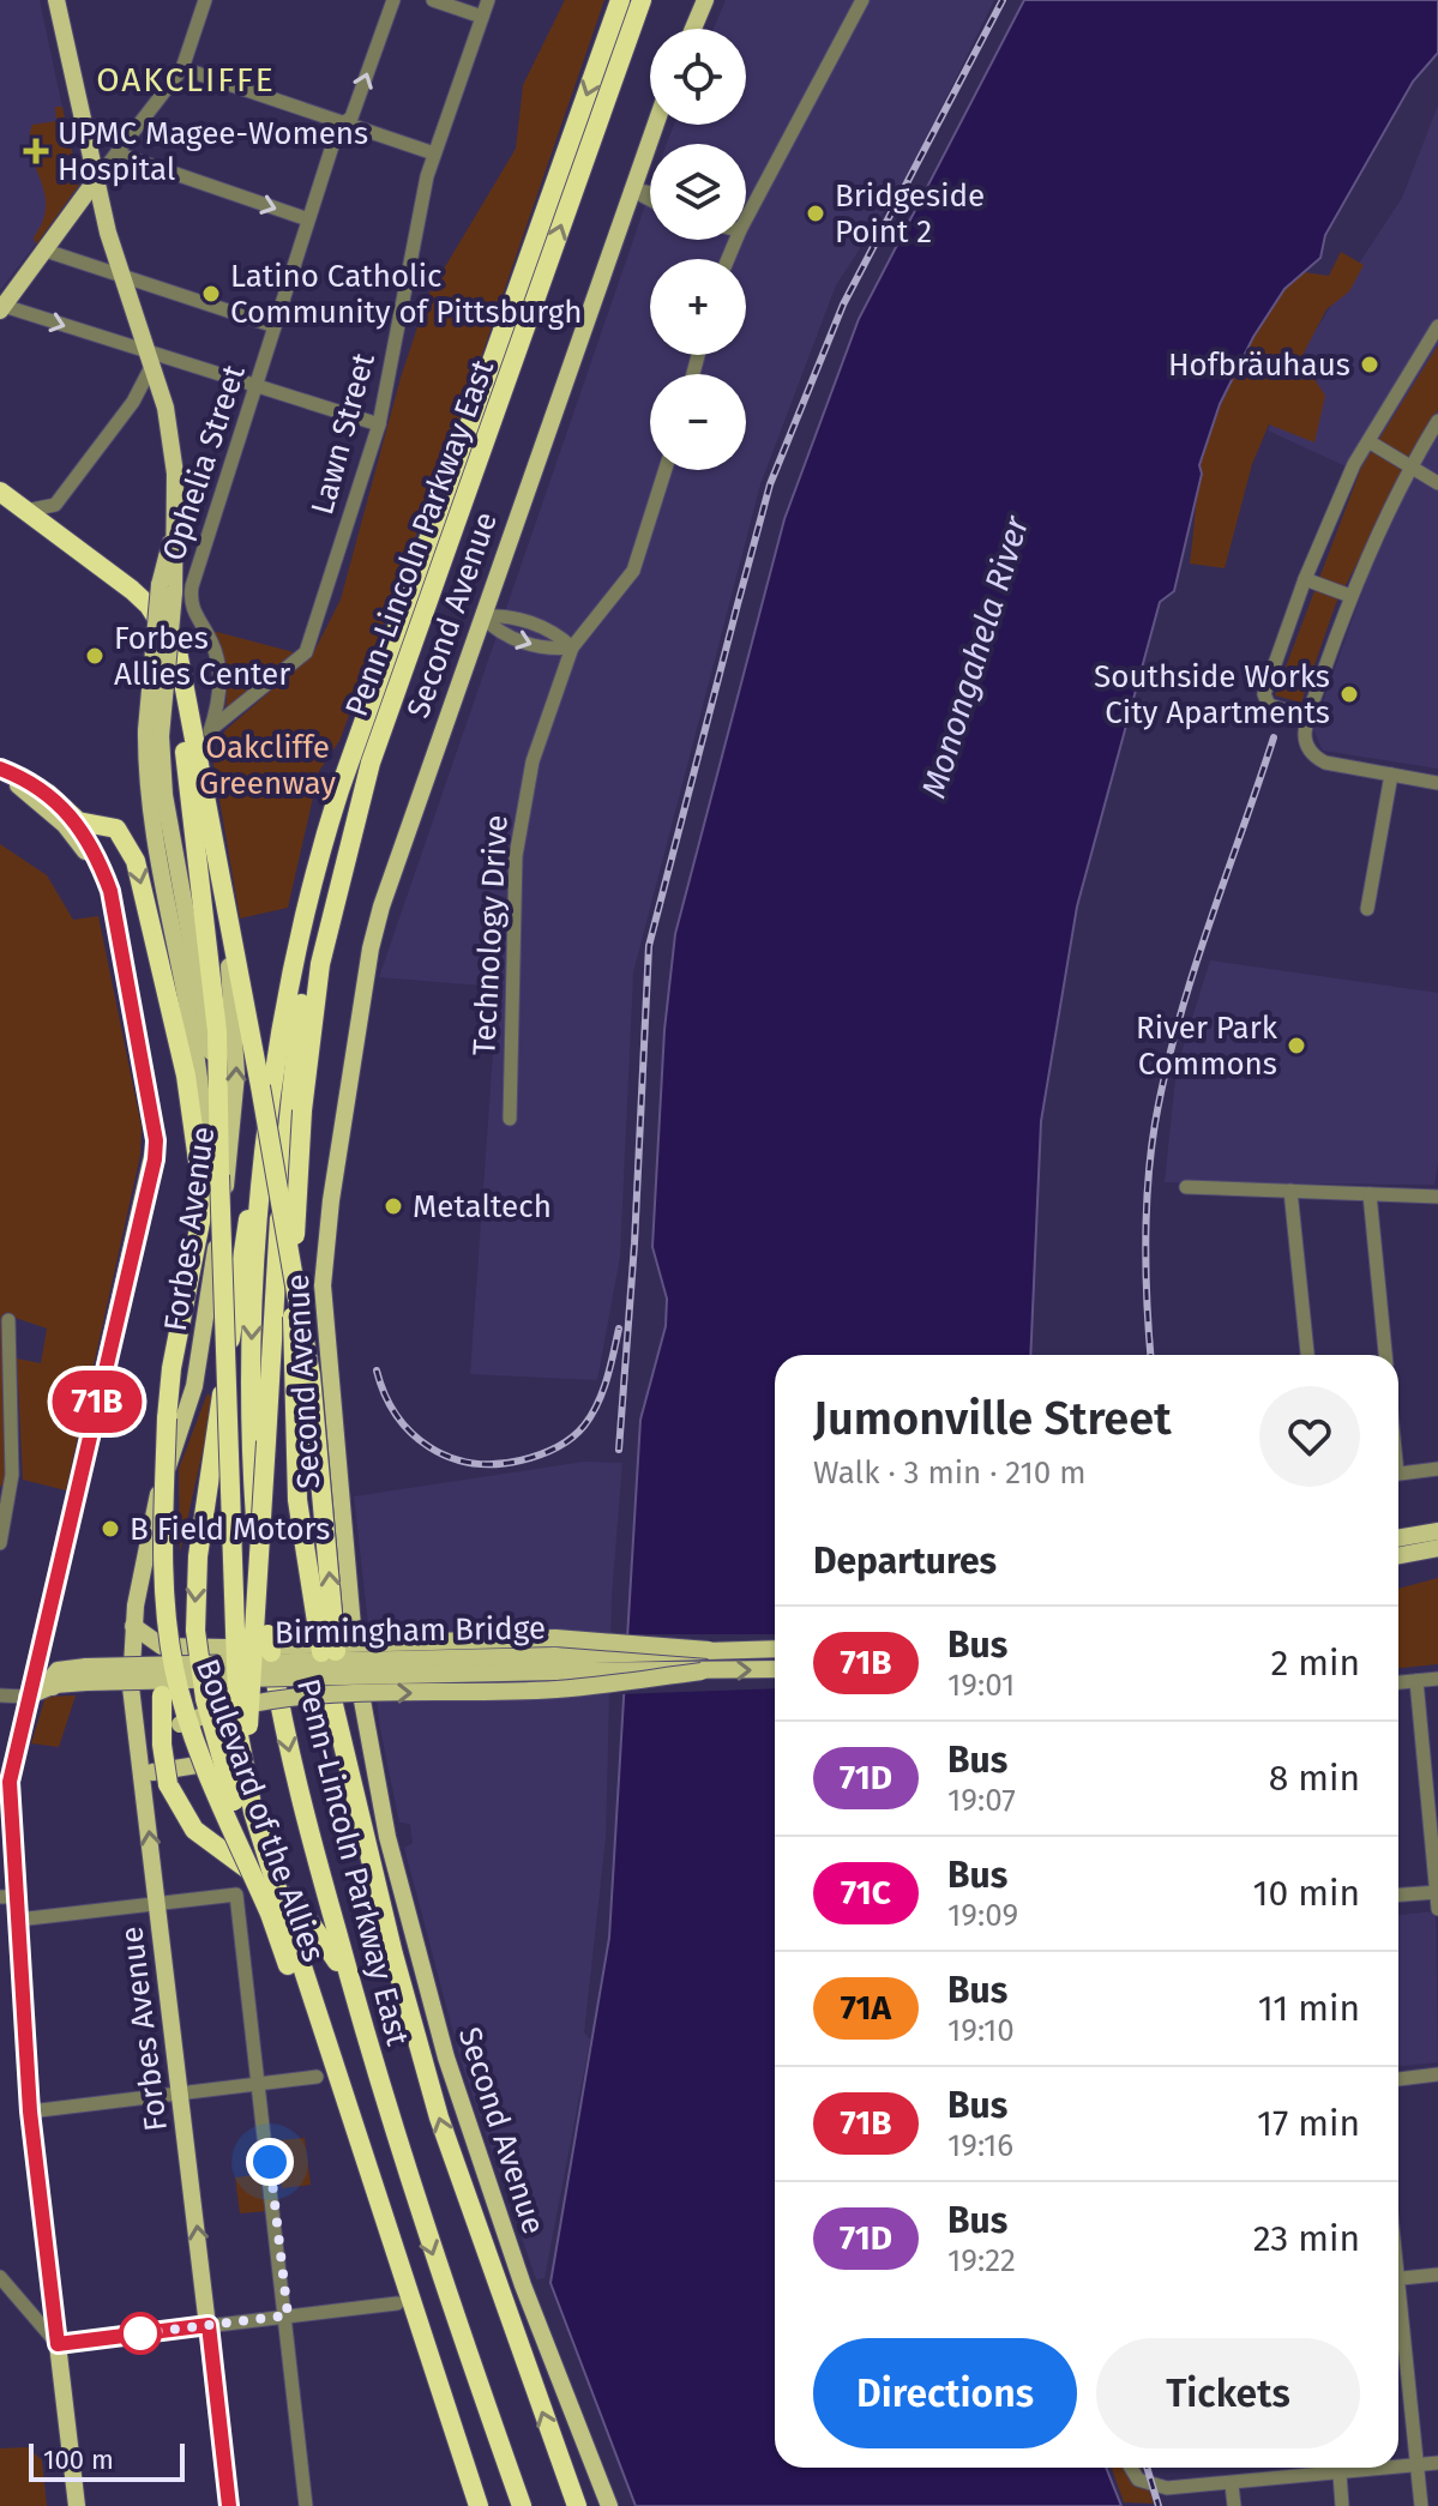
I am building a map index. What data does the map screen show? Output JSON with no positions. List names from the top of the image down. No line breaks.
{"streets":{"highway":["Penn-Lincoln Parkway East","Forbes Avenue","Boulevard of the Allies"],"main road":["Second Avenue","Birmingham Bridge"],"street":["Lawn Street","Ophelia Street","Technology Drive"]},"crossings":[["Lawn Street","Ophelia Street"]],"districts":["OAKCLIFFE"],"water":["Monongahela River"],"parks":["Oakcliffe Greenway"],"places":{"health":["UPMC Magee-Womens Hospital"],"other":["Bridgeside Point 2","Latino Catholic Community of Pittsburgh","Hofbräuhaus","Forbes Allies Center","Southside Works City Apartments","River Park Commons","Metaltech","B Field Motors"]},"lines":["bus line 71B"],"scale_bar":"100 m","page":{"on_map":"71B","map_buttons":["+","−"],"heading":[["Jumonville Street","Walk · 3 min · 210 m"],"Departures"],"list":[{"mark":"71B","name":"Bus","note":"19:01","value":"2 min"},{"mark":"71D","name":"Bus","note":"19:07","value":"8 min"},{"mark":"71C","name":"Bus","note":"19:09","value":"10 min"},{"mark":"71A","name":"Bus","note":"19:10","value":"11 min"},{"mark":"71B","name":"Bus","note":"19:16","value":"17 min"},{"mark":"71D","name":"Bus","note":"19:22","value":"23 min"}],"buttons":["Directions","Tickets"],"scale":"100 m"}}
